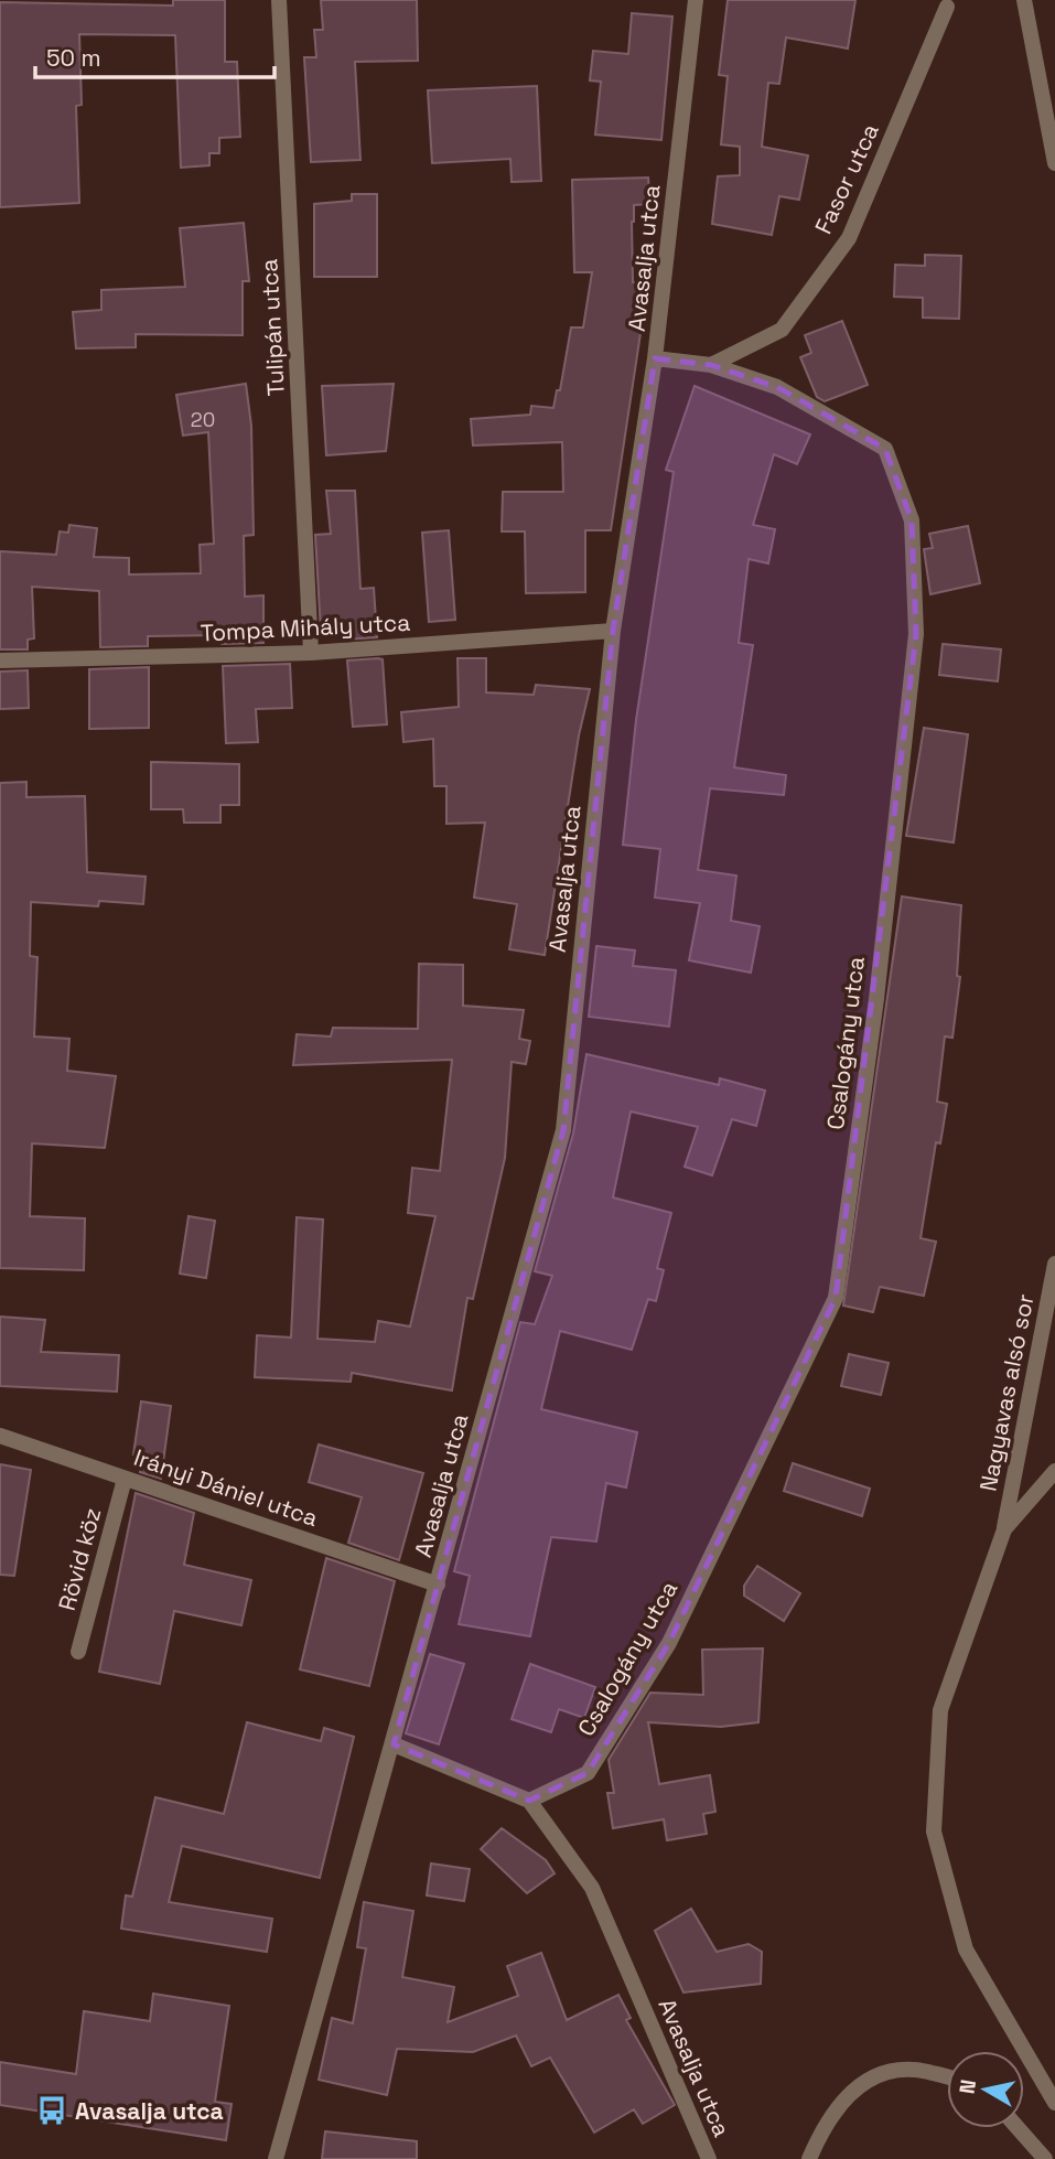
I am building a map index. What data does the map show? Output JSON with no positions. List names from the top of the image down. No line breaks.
{"streets":{"street":["Fasor utca","Avasalja utca","Tulipán utca","Tompa Mihály utca","Csalogány utca","Nagyavas alsó sor","Irányi Dániel utca","Rövid köz"]},"crossings":[["Fasor utca","Csalogány utca"],["Avasalja utca","Tompa Mihály utca"],["Avasalja utca","Csalogány utca"],["Avasalja utca","Irányi Dániel utca"],["Tulipán utca","Tompa Mihály utca"],["Irányi Dániel utca","Rövid köz"]],"places":{"bus stop":["Avasalja utca"]},"house_numbers":["20"],"scale_bar":"50 m","north":"left"}
